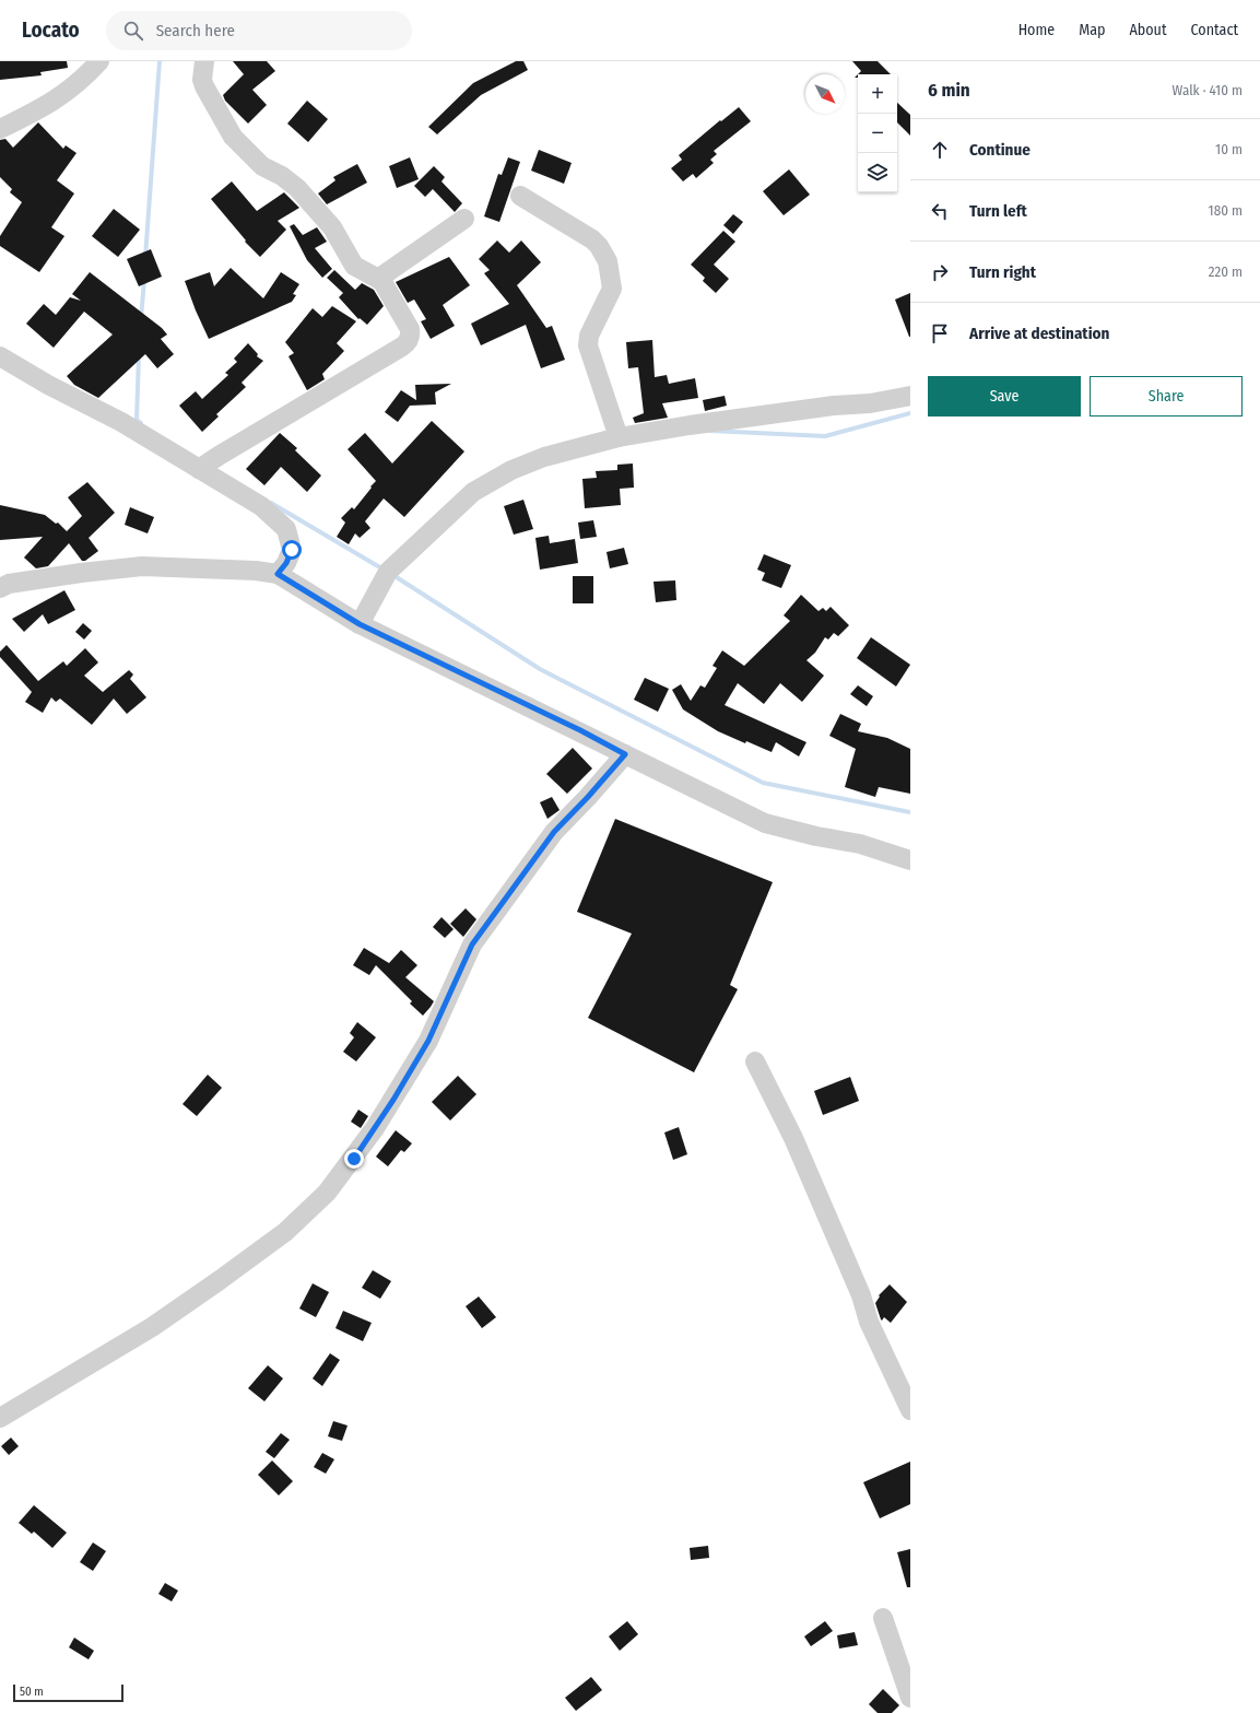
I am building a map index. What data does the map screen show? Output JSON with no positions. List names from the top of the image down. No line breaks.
{"scale_bar":"50 m","north":"bottom right","page":{"header":"Locato","search":"Search here","nav":["Home","Map","About","Contact"],"heading":["6 min","Walk · 410 m"],"map_buttons":["+","−"],"list":[["Continue","10 m"],["Turn left","180 m"],["Turn right","220 m"],"Arrive at destination"],"buttons":["Save","Share"],"scale":"50 m"}}
